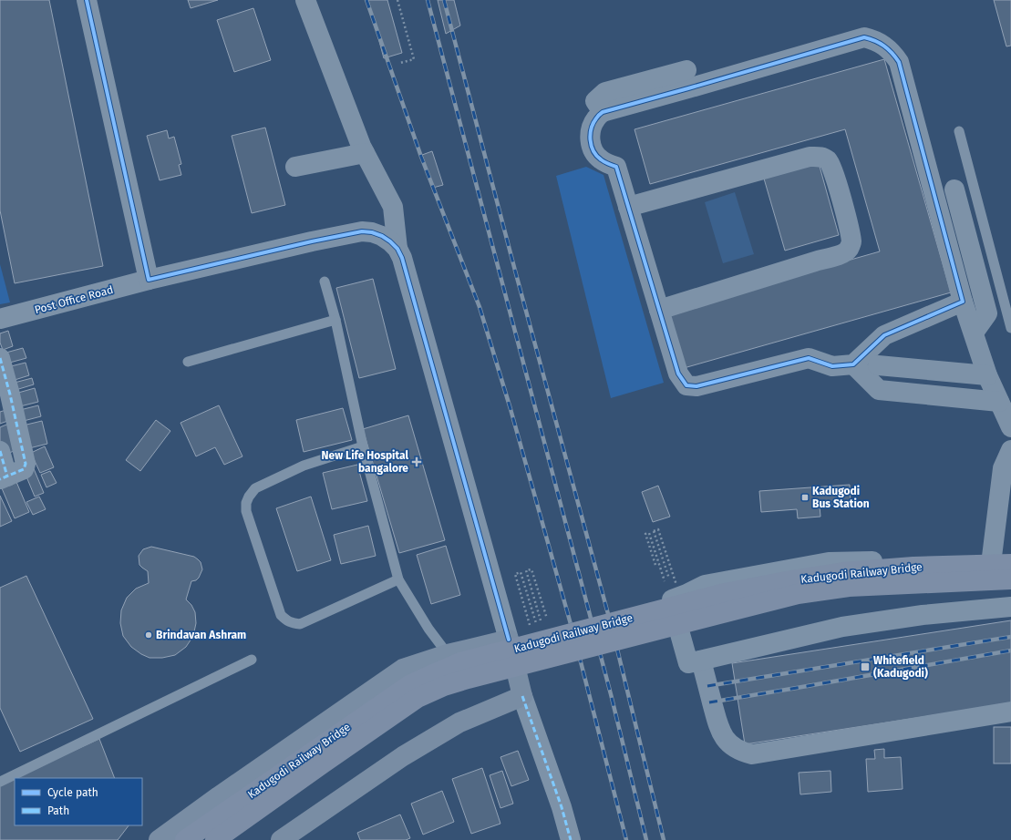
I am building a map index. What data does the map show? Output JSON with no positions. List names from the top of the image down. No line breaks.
{"streets":{"main road":["Kadugodi Railway Bridge"],"street":["Post Office Road"]},"places":{"health":["New Life Hospital bangalore"],"transit":["Kadugodi Bus Station","Whitefield (Kadugodi)"],"other":["Brindavan Ashram"]},"legend":["Cycle path","Path"]}
